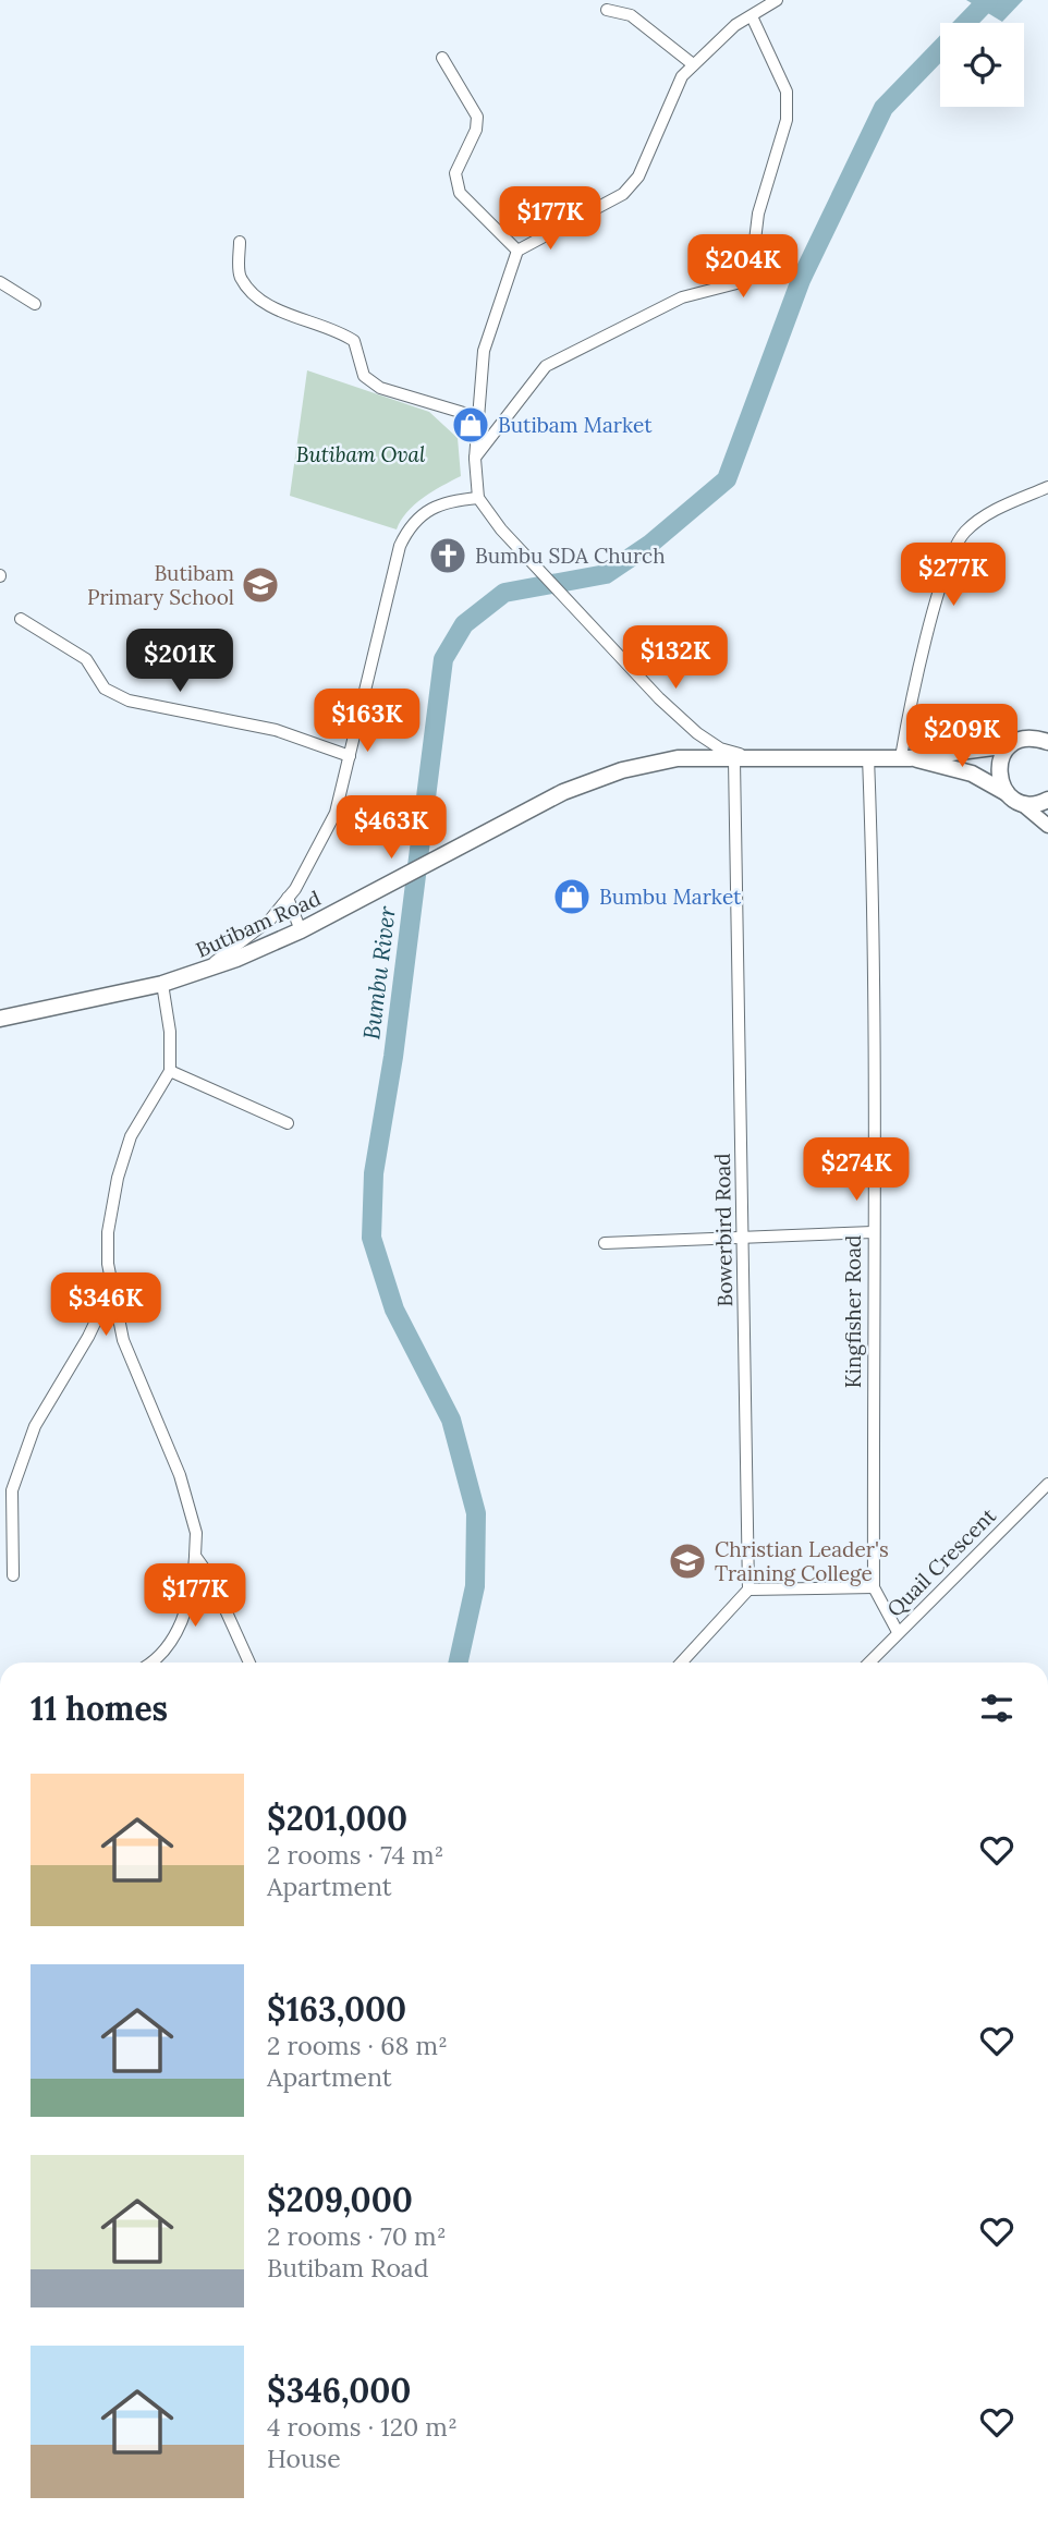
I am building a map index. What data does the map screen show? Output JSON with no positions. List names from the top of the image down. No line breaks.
{"streets":{"main road":["Butibam Road"],"street":["Bowerbird Road","Kingfisher Road","Quail Crescent"]},"crossings":[["Butibam Road","Bowerbird Road"],["Butibam Road","Kingfisher Road"],["Kingfisher Road","Quail Crescent"]],"water":["Bumbu River"],"parks":["Butibam Oval"],"places":{"shop":["Butibam Market","Bumbu Market"],"church":["Bumbu SDA Church"],"school or university":["Butibam Primary School","Christian Leader's Training College"]},"page":{"price":["$177K","$204K","$277K","$132K","$201K","$163K","$209K","$463K","$274K","$346K","$177K"],"heading":"11 homes","list":[{"name":"$201,000","note":"2 rooms · 74 m² · Apartment"},{"name":"$163,000","note":"2 rooms · 68 m² · Apartment"},{"name":"$209,000","note":"2 rooms · 70 m² · Butibam Road"},{"name":"$346,000","note":"4 rooms · 120 m² · House"}]}}
